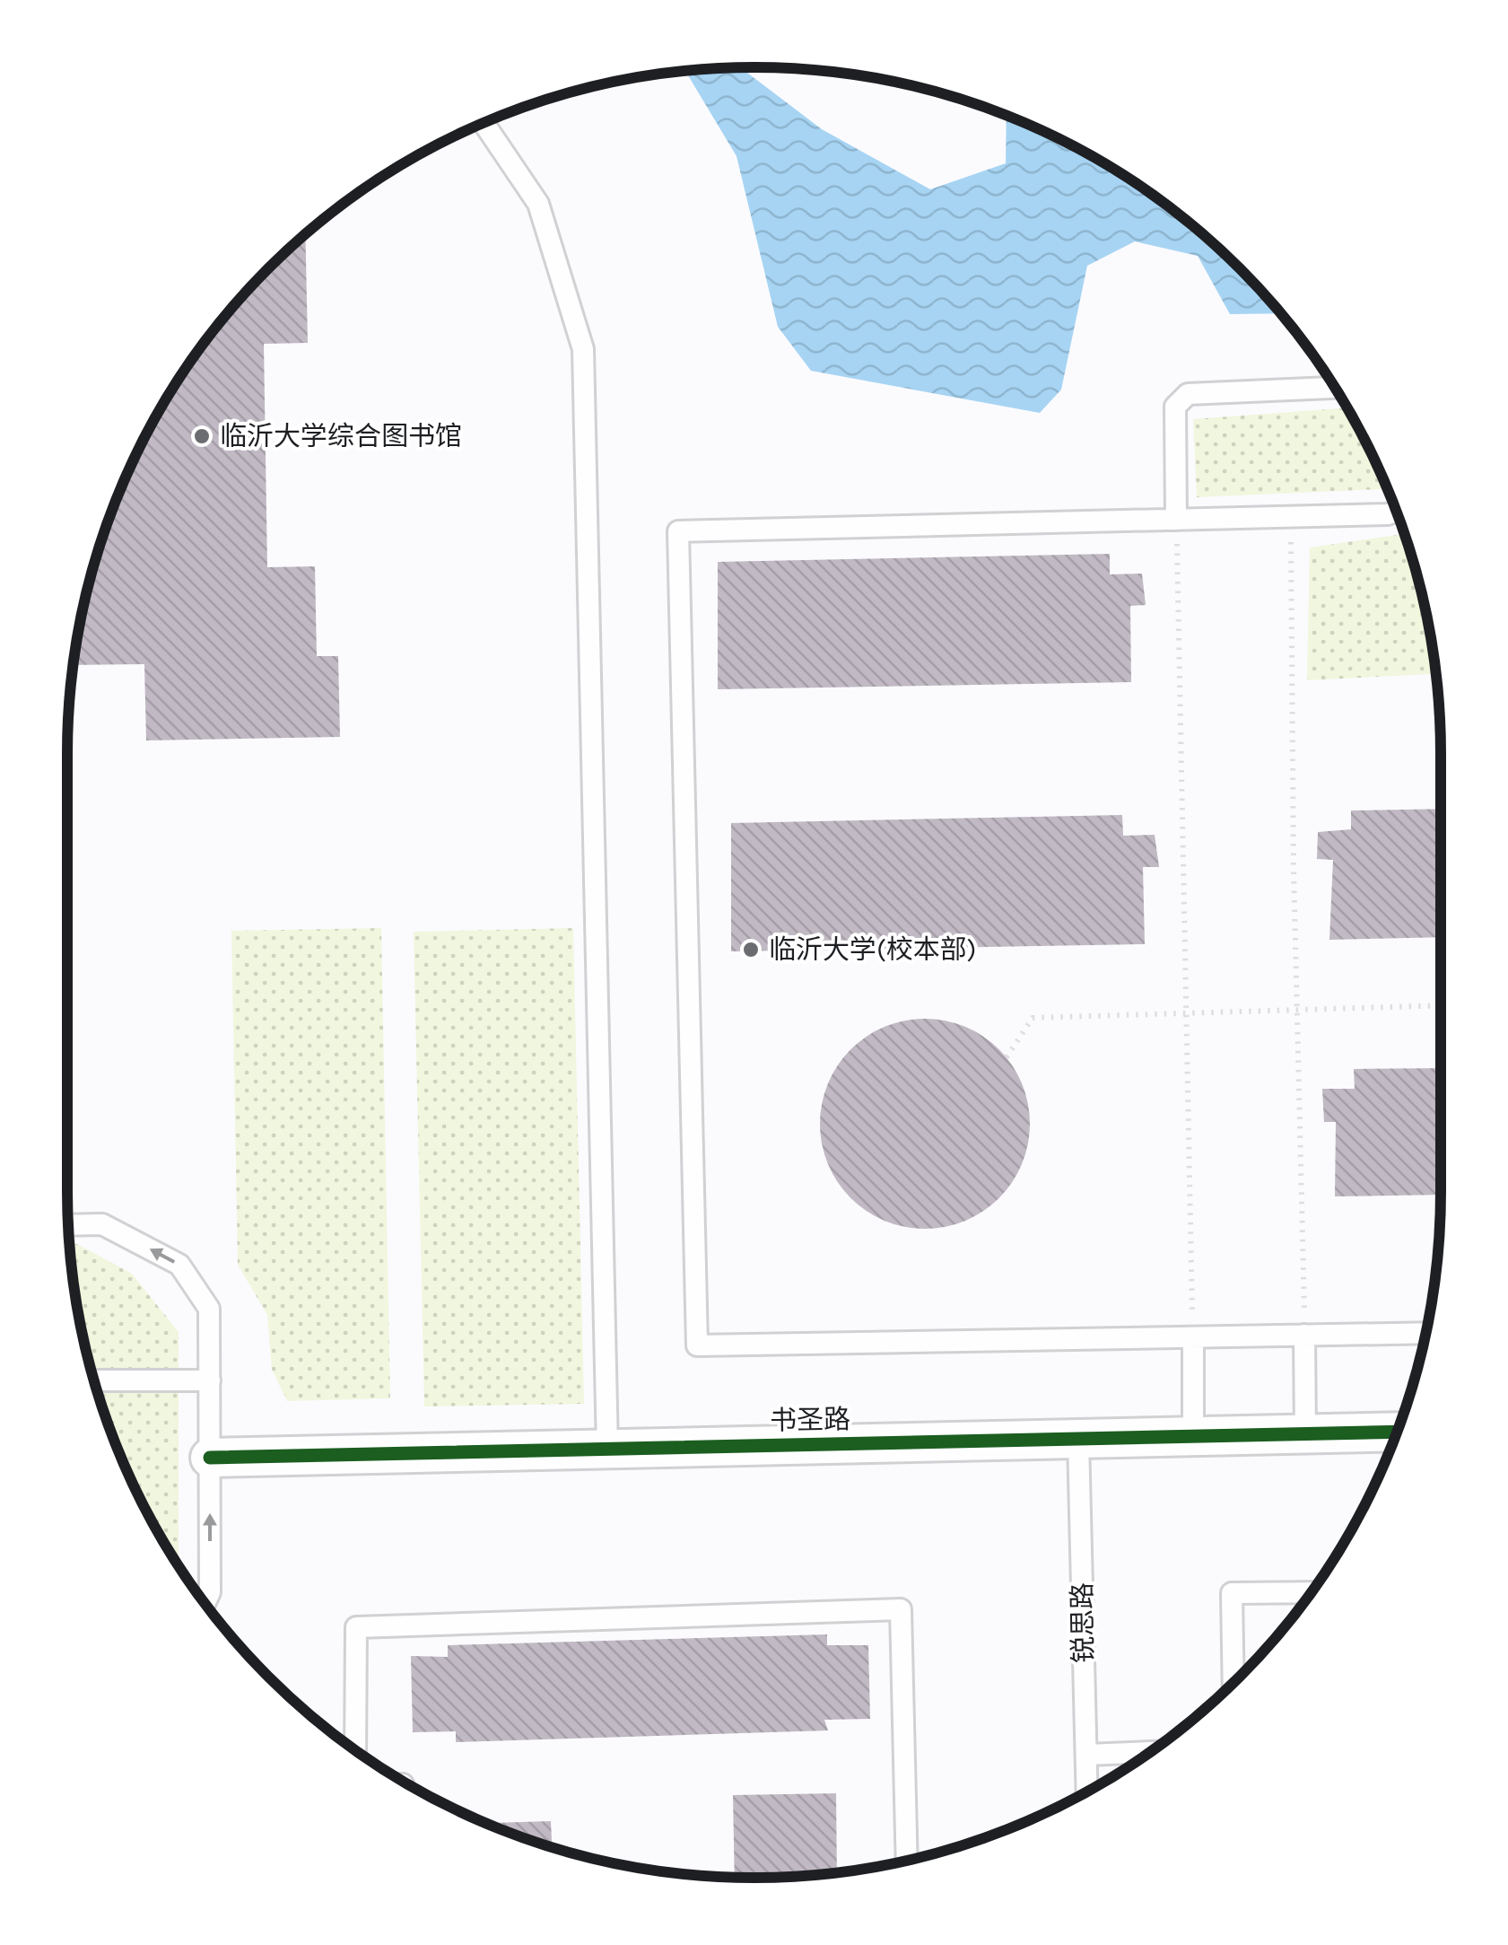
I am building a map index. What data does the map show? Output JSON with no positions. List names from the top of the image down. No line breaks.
{"streets":{"street":["书圣路"],"lane":["锐思路"]},"crossings":[["书圣路","锐思路"]],"places":["临沂大学综合图书馆","临沂大学(校本部)"]}
